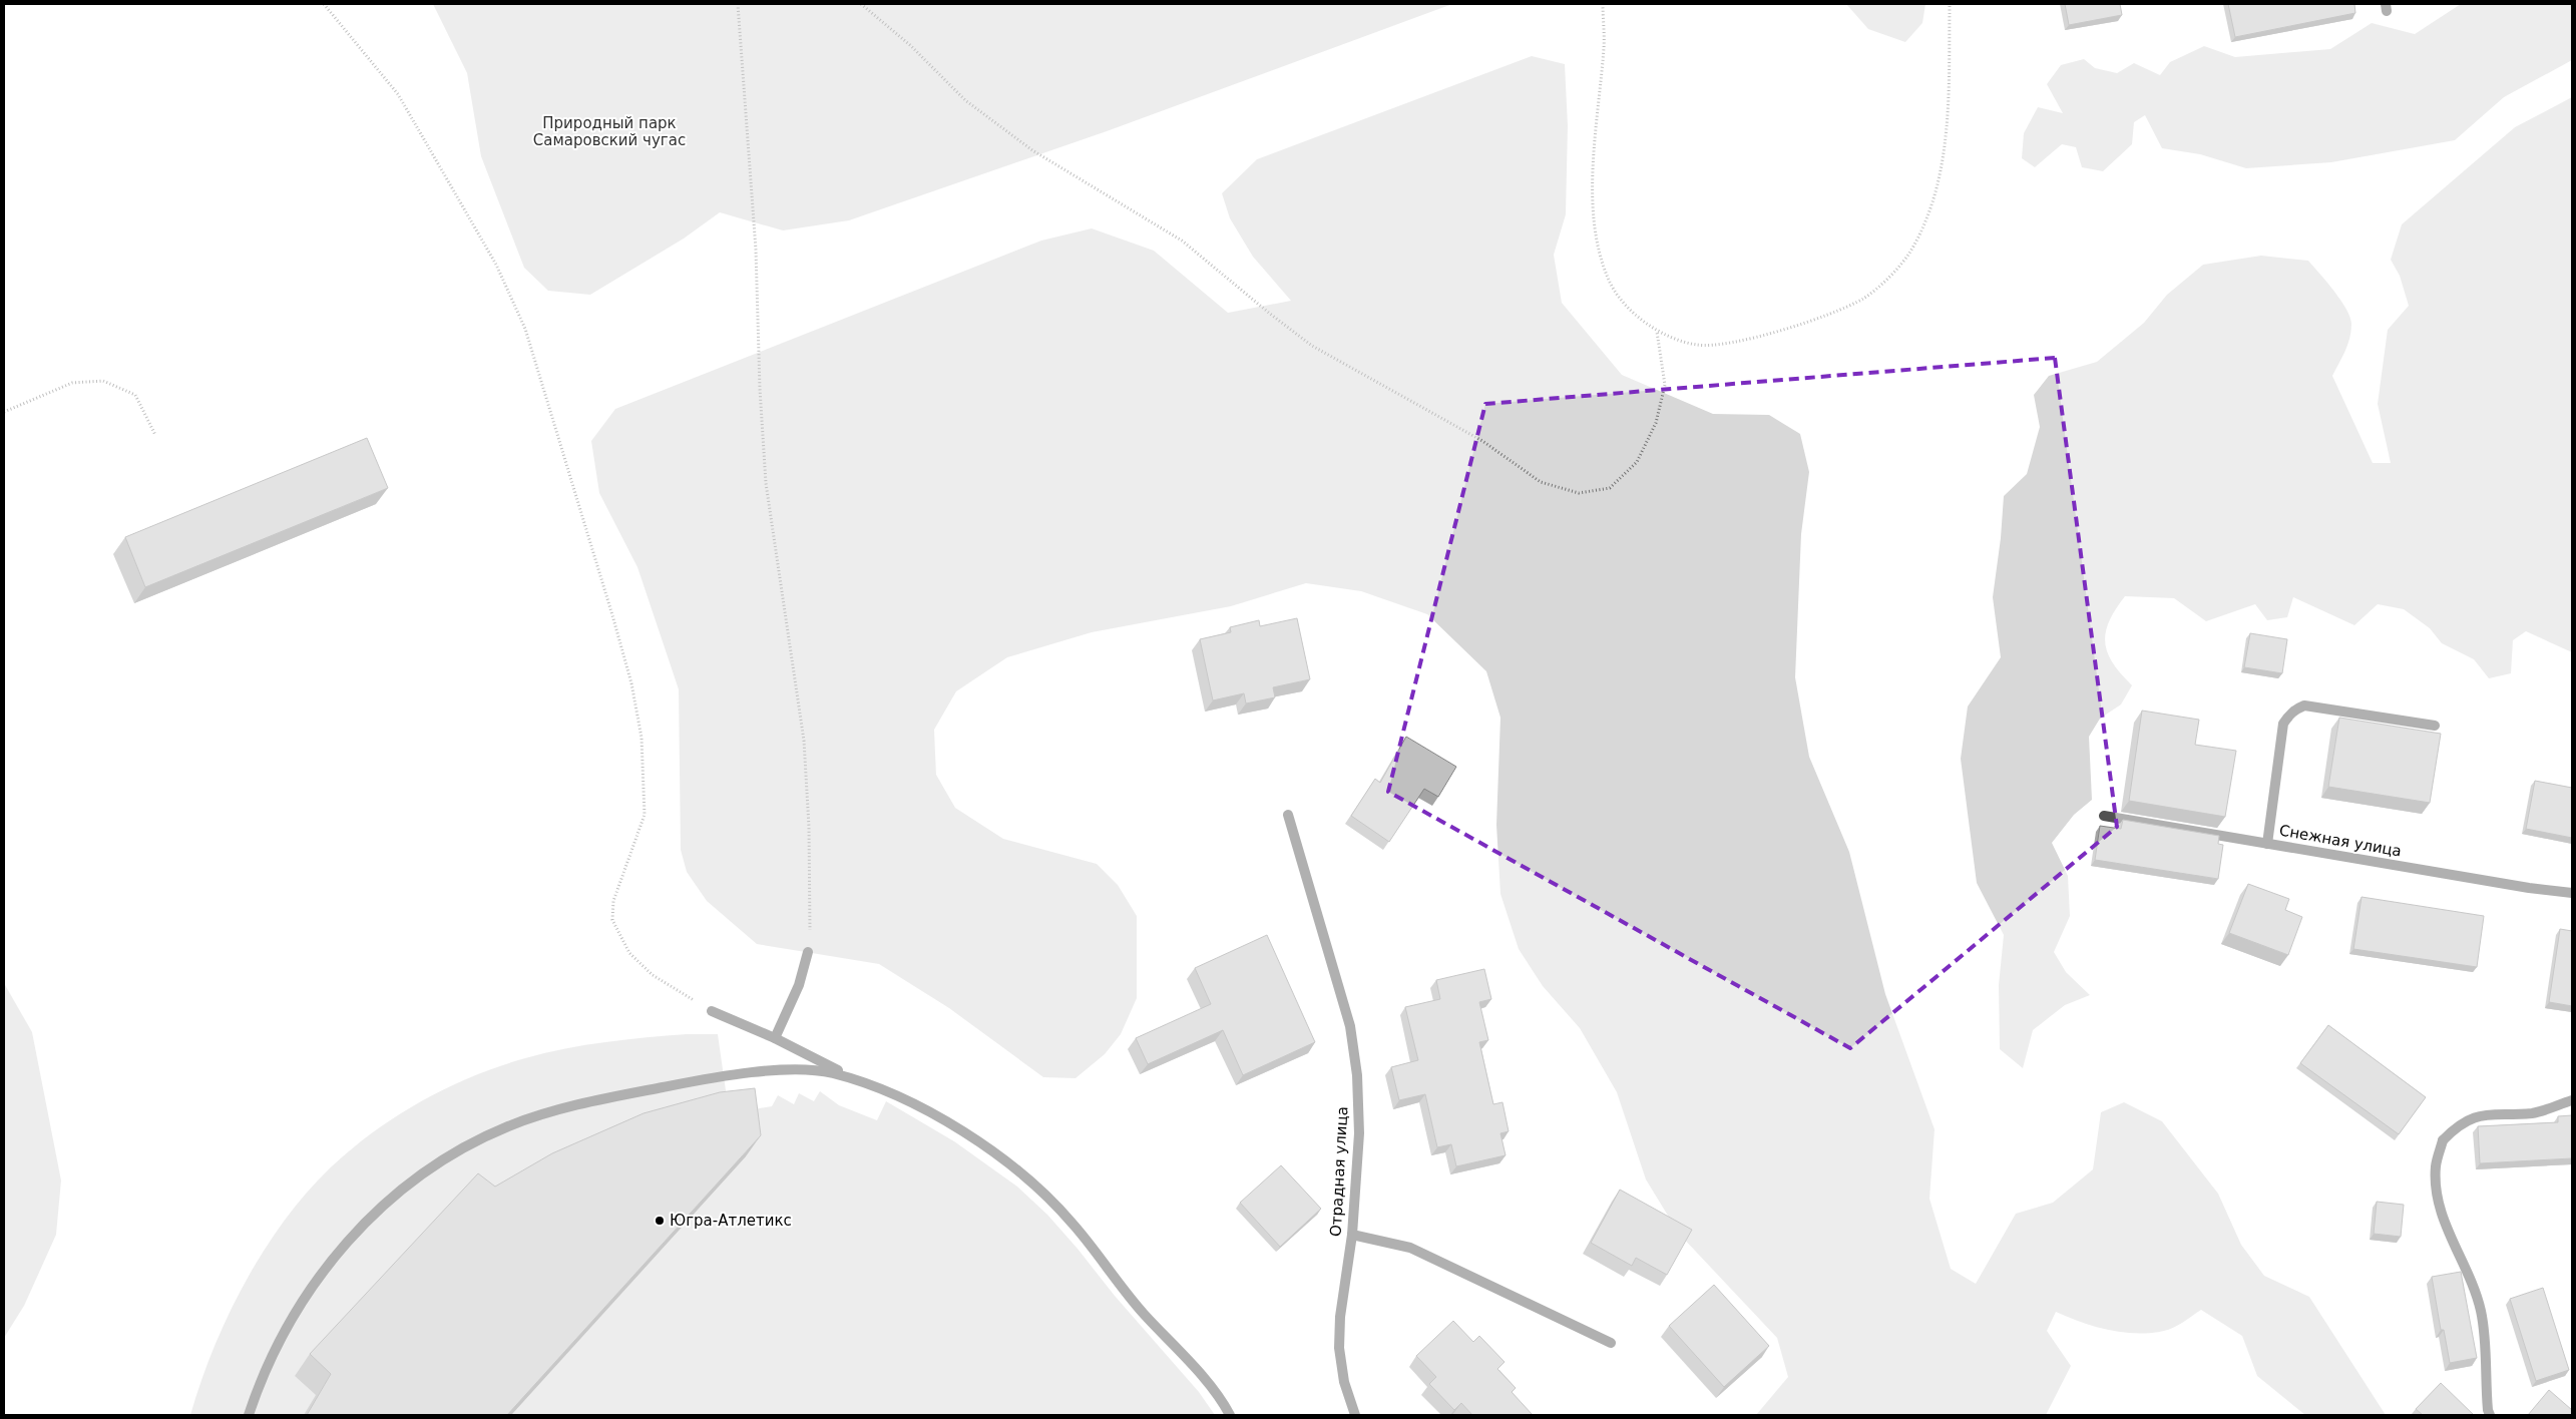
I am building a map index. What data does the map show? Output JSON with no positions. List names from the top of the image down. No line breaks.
{"streets":{"street":["Снежная улица","Отрадная улица"]},"parks":["Природный парк Самаровский чугас"],"places":["Югра-Атлетикс"]}
